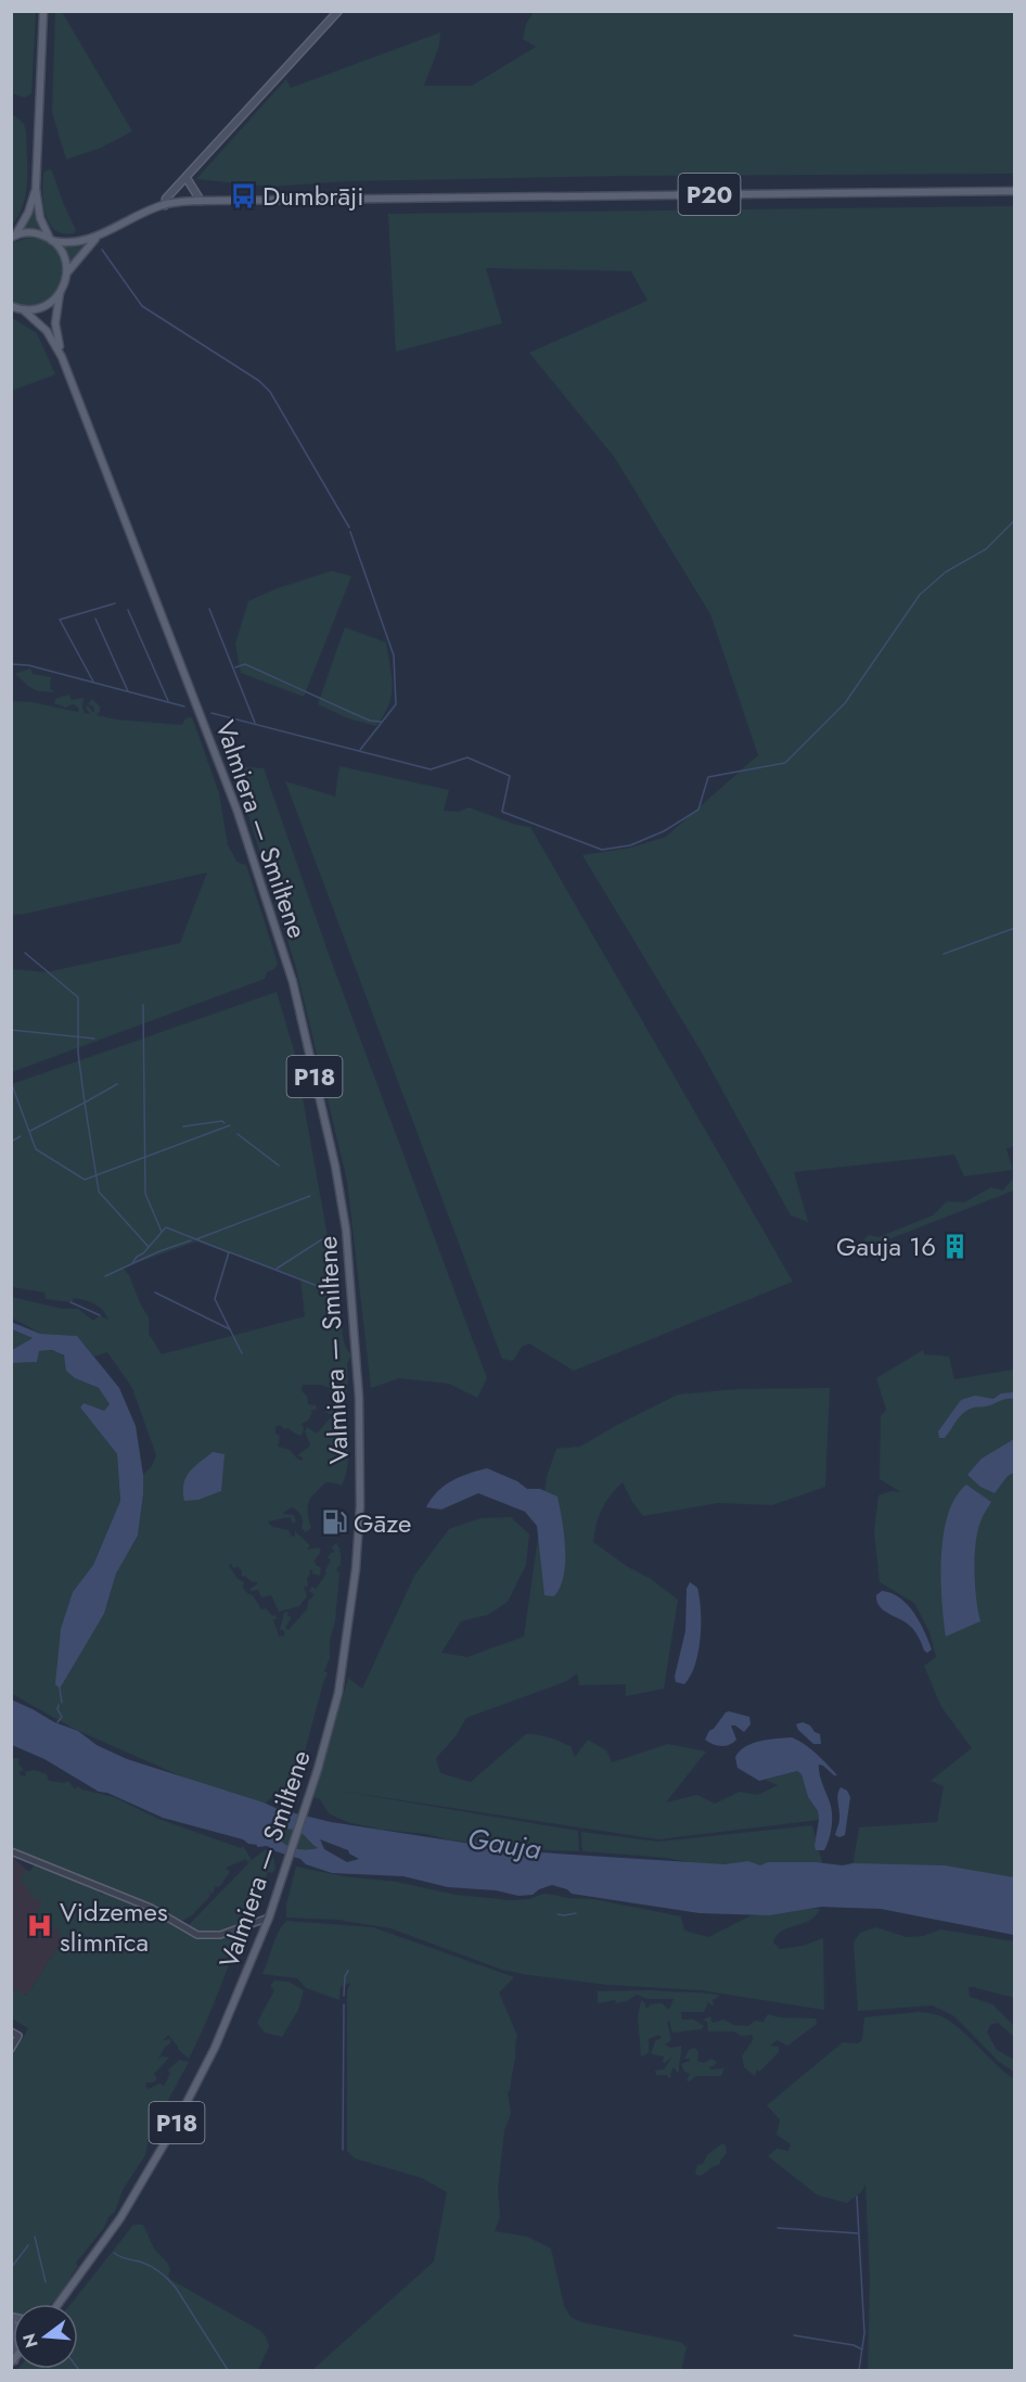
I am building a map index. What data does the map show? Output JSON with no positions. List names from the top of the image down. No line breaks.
{"streets":{"main road":["P20","Valmiera — Smiltene","P18"]},"crossings":[["P20","P18"],["Valmiera — Smiltene","P18"]],"water":["Gauja"],"places":{"bus stop":["Dumbrāji"],"building":["Gauja 16"],"fuel station":["Gāze"],"hospital":["Vidzemes slimnīca"]},"north":"left"}
